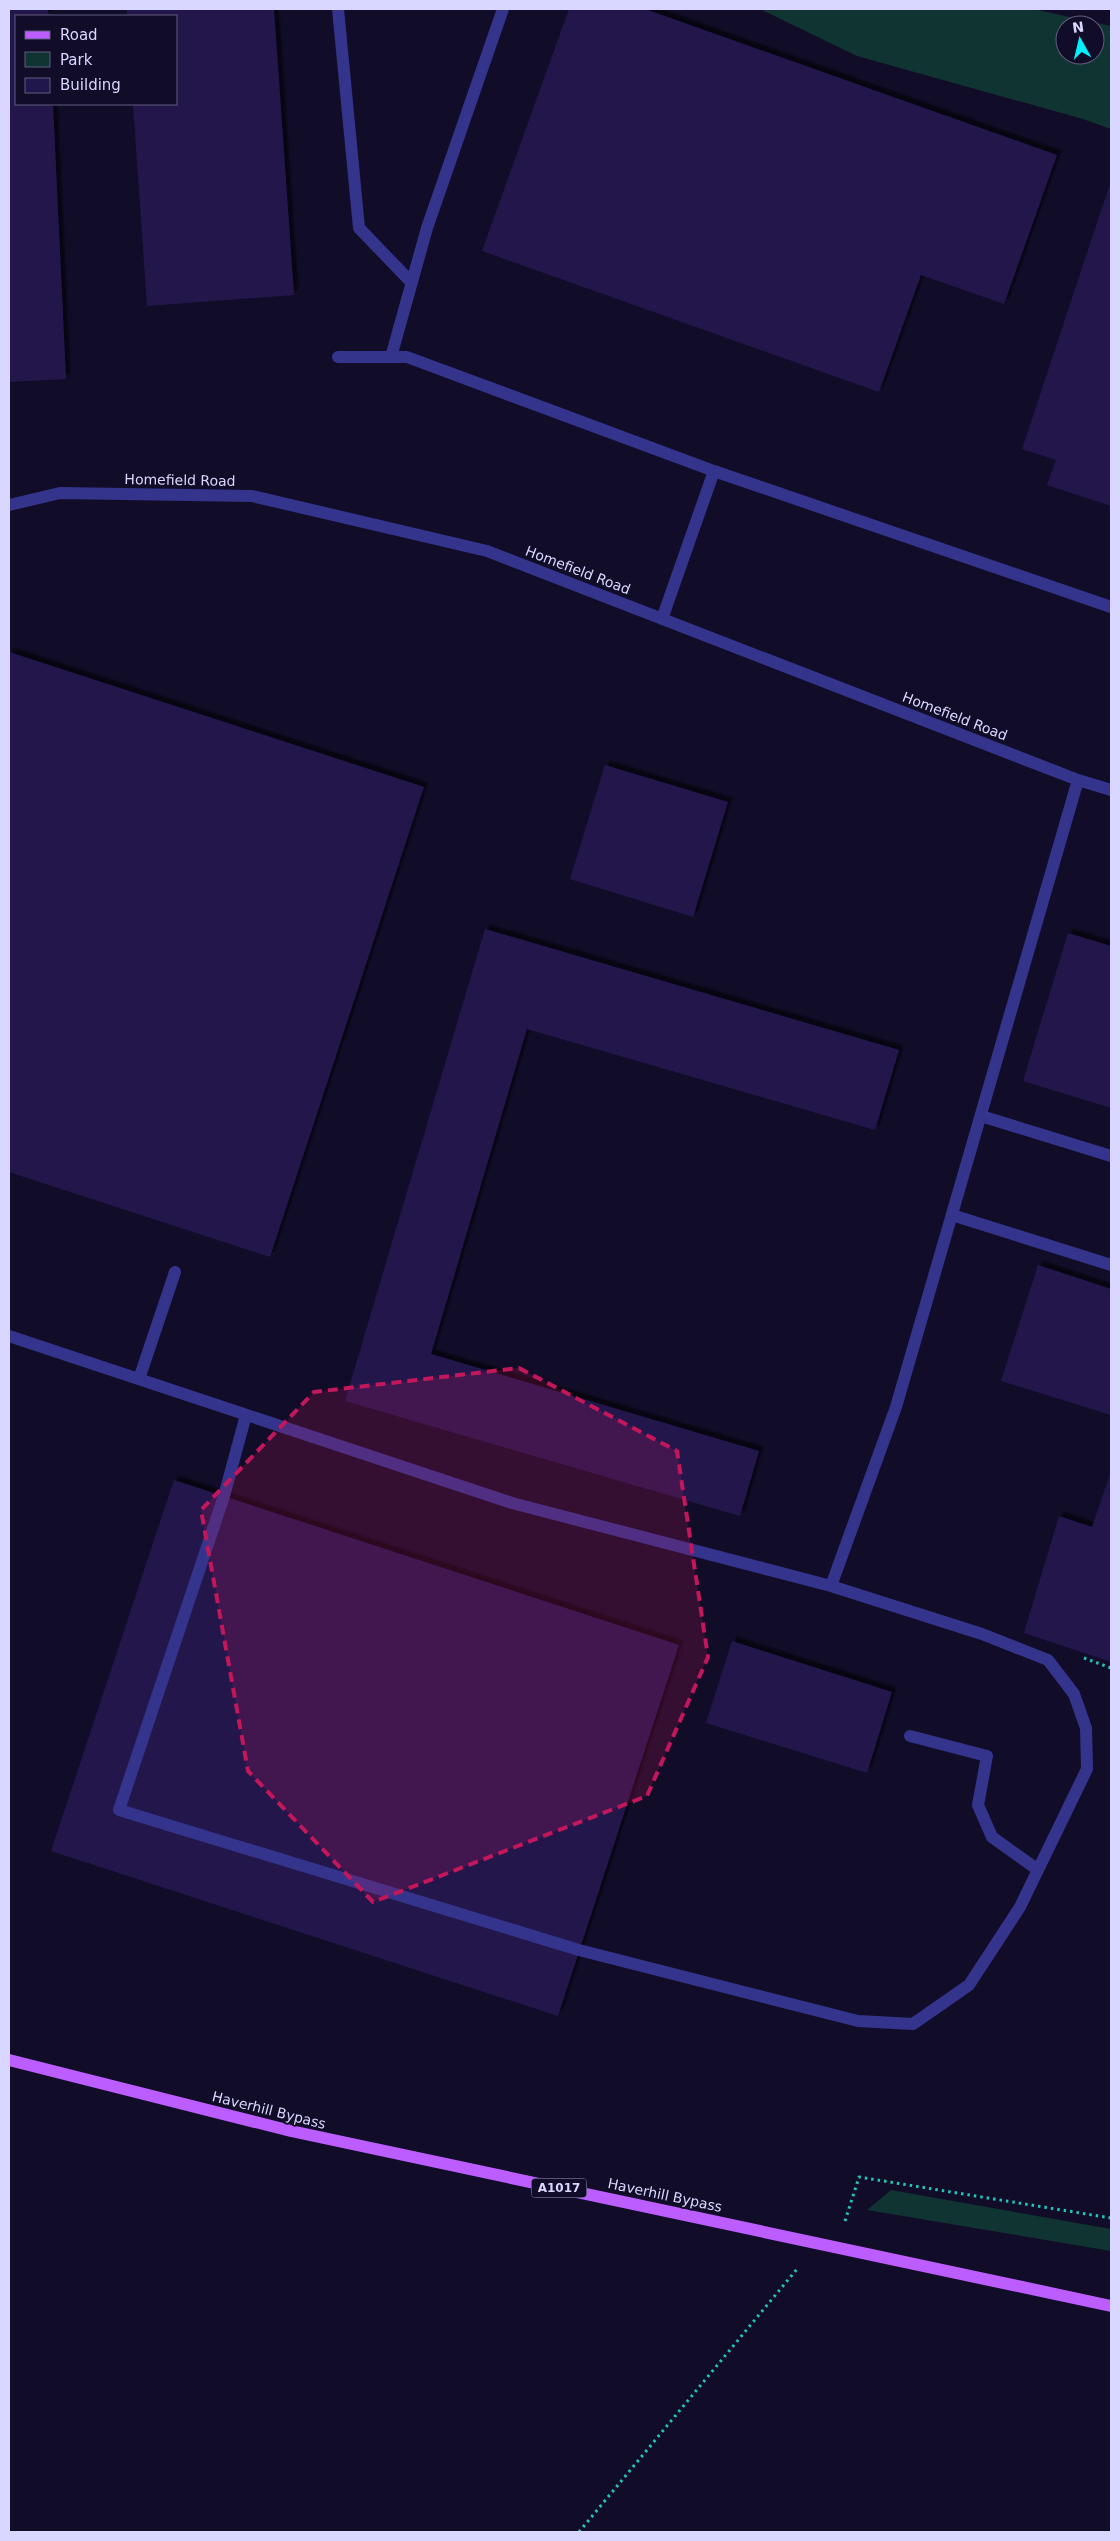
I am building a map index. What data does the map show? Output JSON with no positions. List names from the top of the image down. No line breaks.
{"streets":{"main road":["Haverhill Bypass","A1017"],"street":["Homefield Road"]},"legend":["Road","Park","Building"],"north":"top"}
